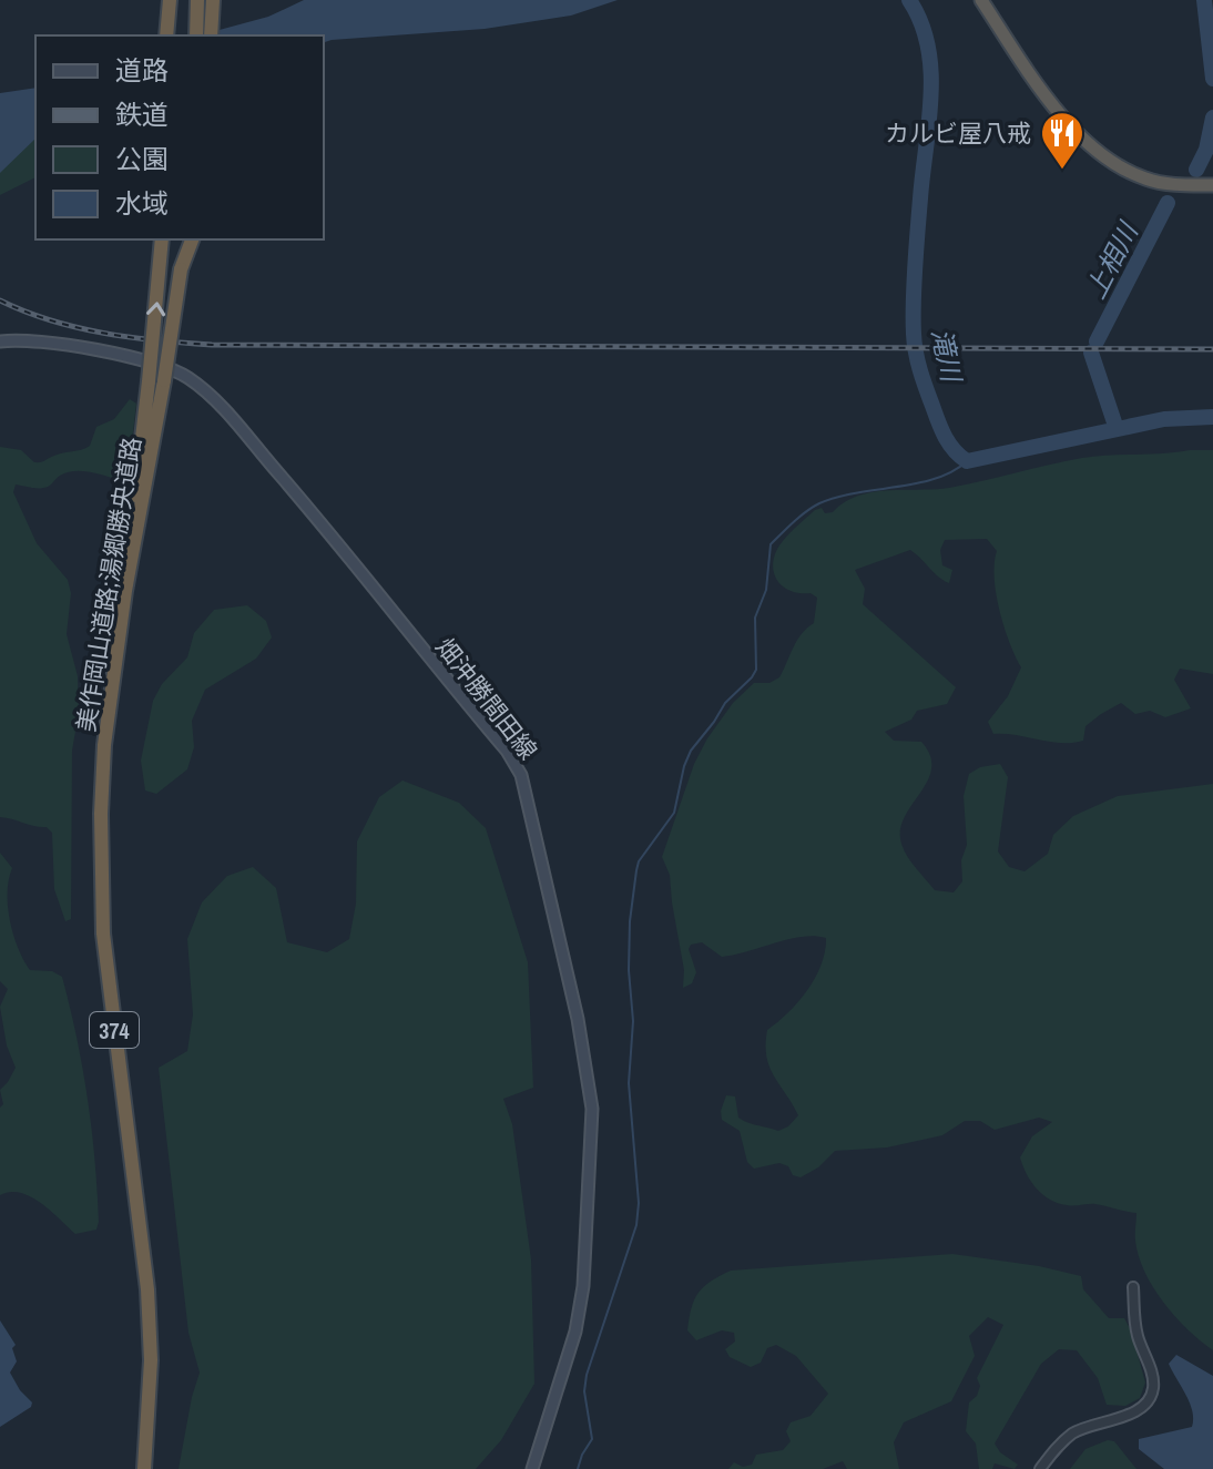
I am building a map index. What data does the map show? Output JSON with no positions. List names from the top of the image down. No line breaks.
{"streets":{"highway":["美作岡山道路;湯郷勝央道路","374"],"main road":["畑沖勝間田線"]},"water":["上相川","滝川"],"places":{"restaurant":["カルビ屋八戒"]},"legend":["道路","鉄道","公園","水域"]}
